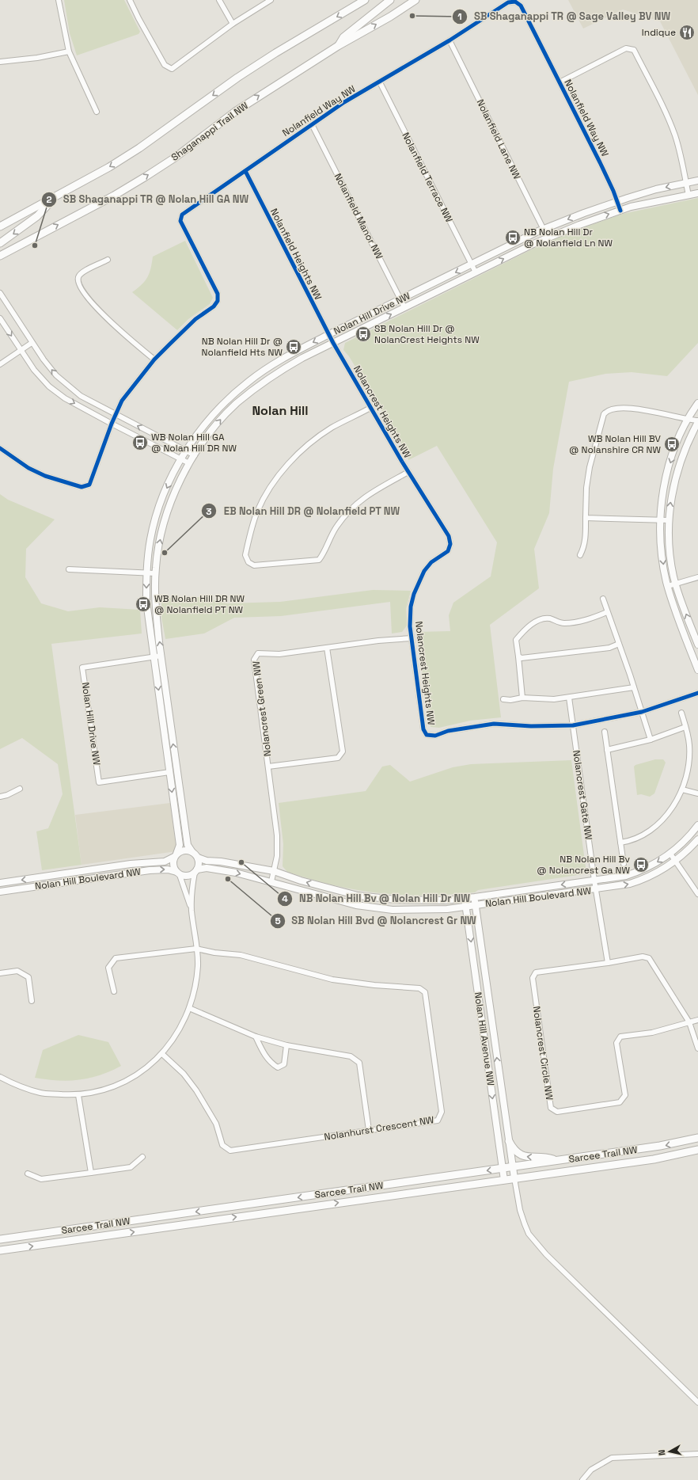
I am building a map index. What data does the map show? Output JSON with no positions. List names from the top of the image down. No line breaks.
{"streets":{"main road":["Shaganappi Trail NW","Sarcee Trail NW"],"street":["Nolanfield Way NW","Nolanfield Lane NW","Nolanfield Terrace NW","Nolanfield Manor NW","Nolanfield Heights NW","Nolan Hill Drive NW","Nolancrest Heights NW","Nolancrest Green NW","Nolancrest Gate NW","Nolan Hill Boulevard NW","Nolan Hill Avenue NW","Nolancrest Circle NW","Nolanhurst Crescent NW"]},"crossings":[["Nolanfield Way NW","Nolanfield Lane NW"],["Nolanfield Way NW","Nolanfield Terrace NW"],["Nolanfield Way NW","Nolanfield Manor NW"],["Nolanfield Way NW","Nolanfield Heights NW"],["Nolanfield Way NW","Nolan Hill Drive NW"],["Nolanfield Lane NW","Nolan Hill Drive NW"],["Nolanfield Terrace NW","Nolan Hill Drive NW"],["Nolanfield Manor NW","Nolan Hill Drive NW"],["Nolanfield Heights NW","Nolan Hill Drive NW"],["Nolanfield Heights NW","Nolancrest Heights NW"],["Nolan Hill Drive NW","Nolancrest Heights NW"],["Nolan Hill Drive NW","Nolan Hill Boulevard NW"],["Nolancrest Heights NW","Nolancrest Green NW"],["Nolancrest Heights NW","Nolancrest Gate NW"],["Nolancrest Green NW","Nolan Hill Boulevard NW"],["Nolancrest Gate NW","Nolan Hill Boulevard NW"],["Nolan Hill Boulevard NW","Nolan Hill Avenue NW"],["Nolan Hill Avenue NW","Sarcee Trail NW"]],"districts":["Nolan Hill"],"places":{"other":["SB Shaganappi TR @ Sage Valley BV NW","SB Shaganappi TR @ Nolan Hill GA NW","EB Nolan Hill DR @ Nolanfield PT NW","NB Nolan Hill Bv @ Nolan Hill Dr NW","SB Nolan Hill Bvd @ Nolancrest Gr NW"],"restaurant":["Indique"],"bus stop":["NB Nolan Hill Dr @ Nolanfield Ln NW","SB Nolan Hill Dr @ NolanCrest Heights NW","NB Nolan Hill Dr @ Nolanfield Hts NW","WB Nolan Hill GA @ Nolan Hill DR NW","WB Nolan Hill BV @ Nolanshire CR NW","WB Nolan Hill DR NW @ Nolanfield PT NW","NB Nolan Hill Bv @ Nolancrest Ga NW"]},"north":"left"}
